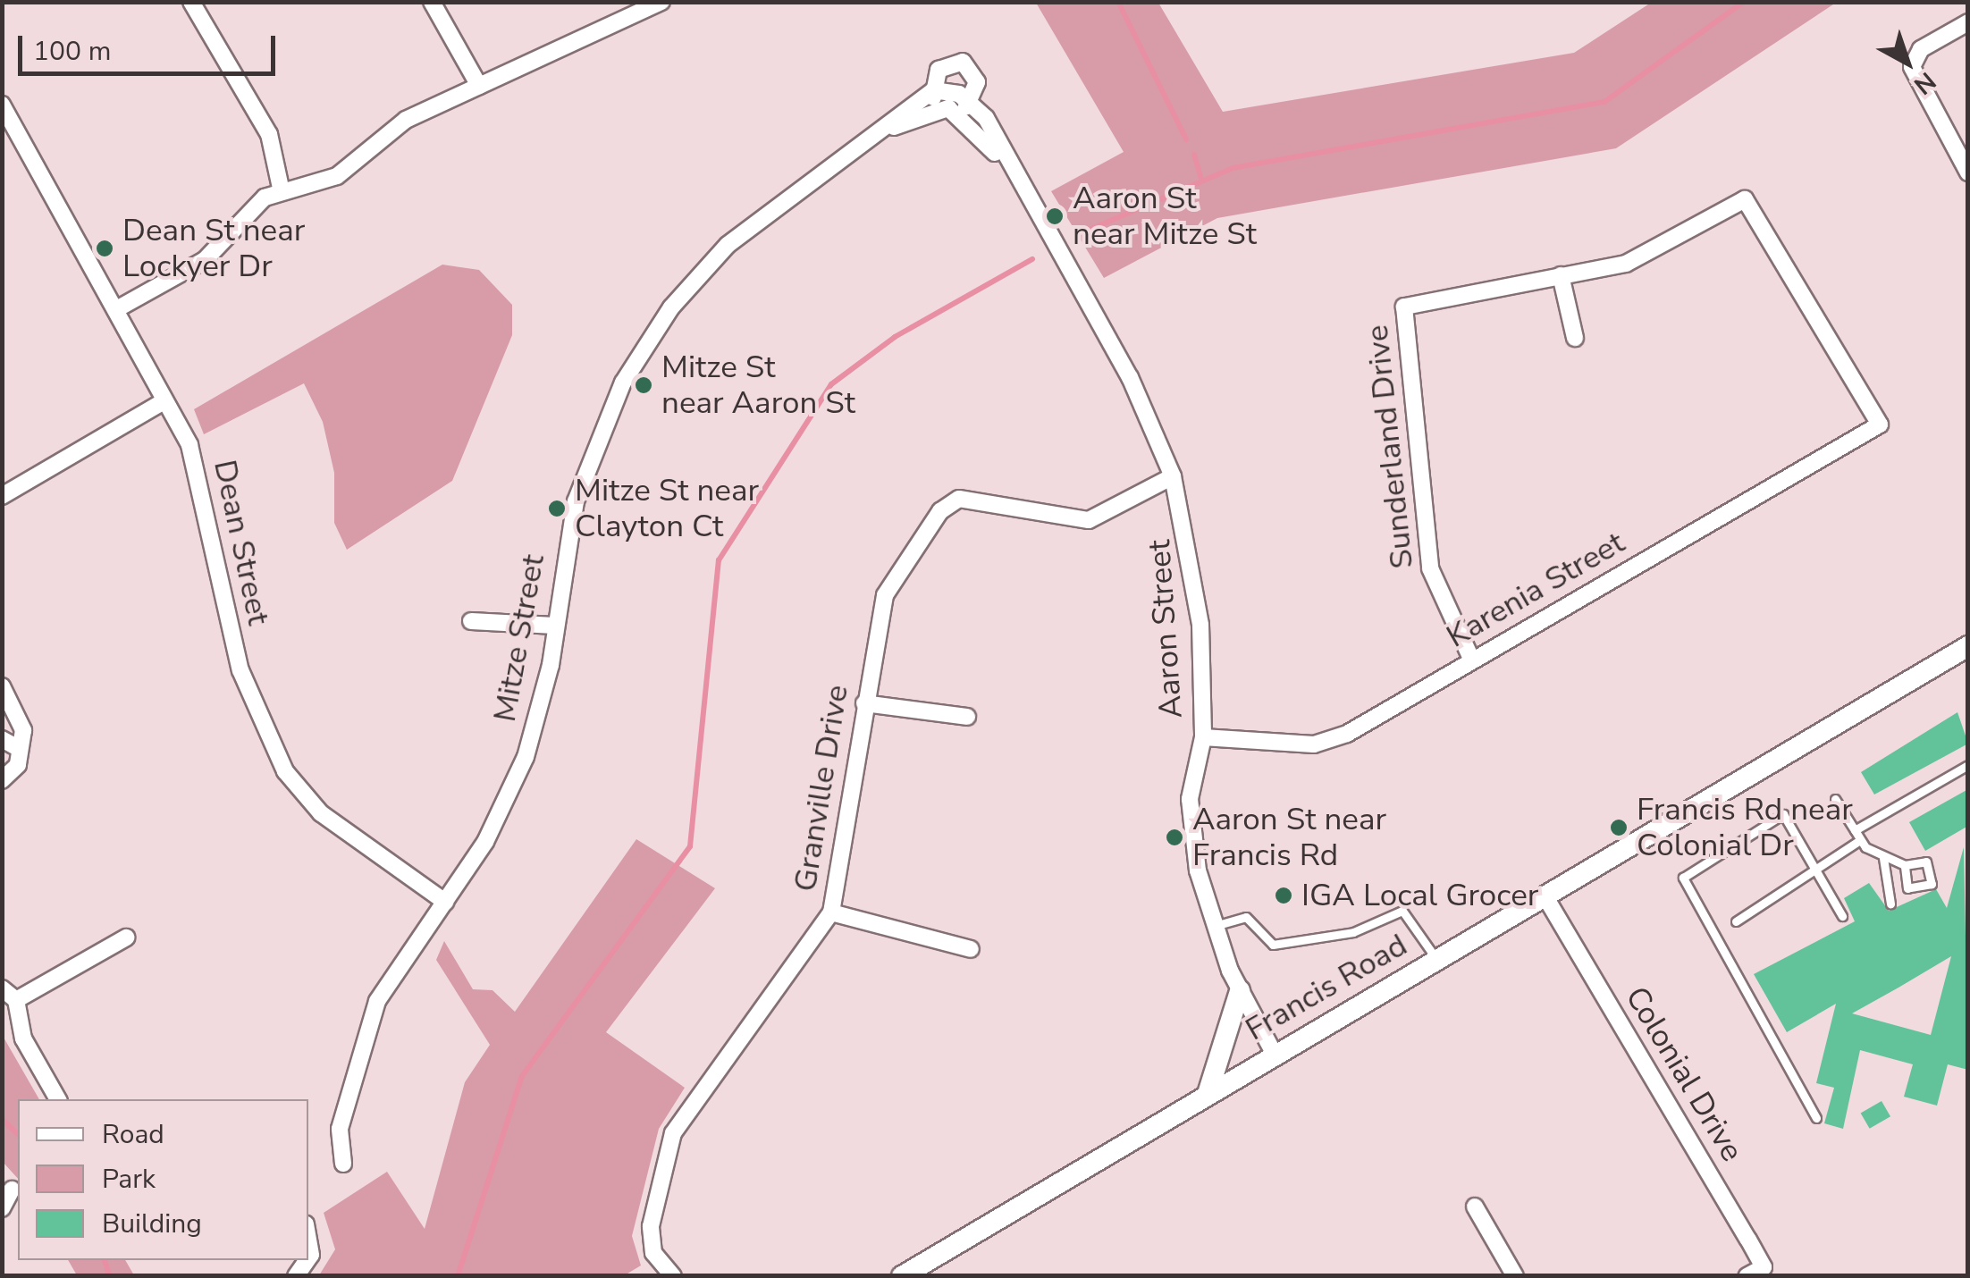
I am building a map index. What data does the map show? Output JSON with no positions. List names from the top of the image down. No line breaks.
{"streets":{"main road":["Francis Road"],"street":["Sunderland Drive","Dean Street","Karenia Street","Aaron Street","Mitze Street","Granville Drive","Colonial Drive"]},"crossings":[["Sunderland Drive","Karenia Street"],["Dean Street","Mitze Street"],["Karenia Street","Aaron Street"],["Aaron Street","Mitze Street"],["Aaron Street","Granville Drive"],["Aaron Street","Francis Road"],["Francis Road","Colonial Drive"]],"places":["Aaron St near Mitze St","Dean St near Lockyer Dr","Mitze St near Aaron St","Mitze St near Clayton Ct","Francis Rd near Colonial Dr","Aaron St near Francis Rd","IGA Local Grocer"],"legend":["Road","Park","Building"],"scale_bar":"100 m","north":"bottom right"}
